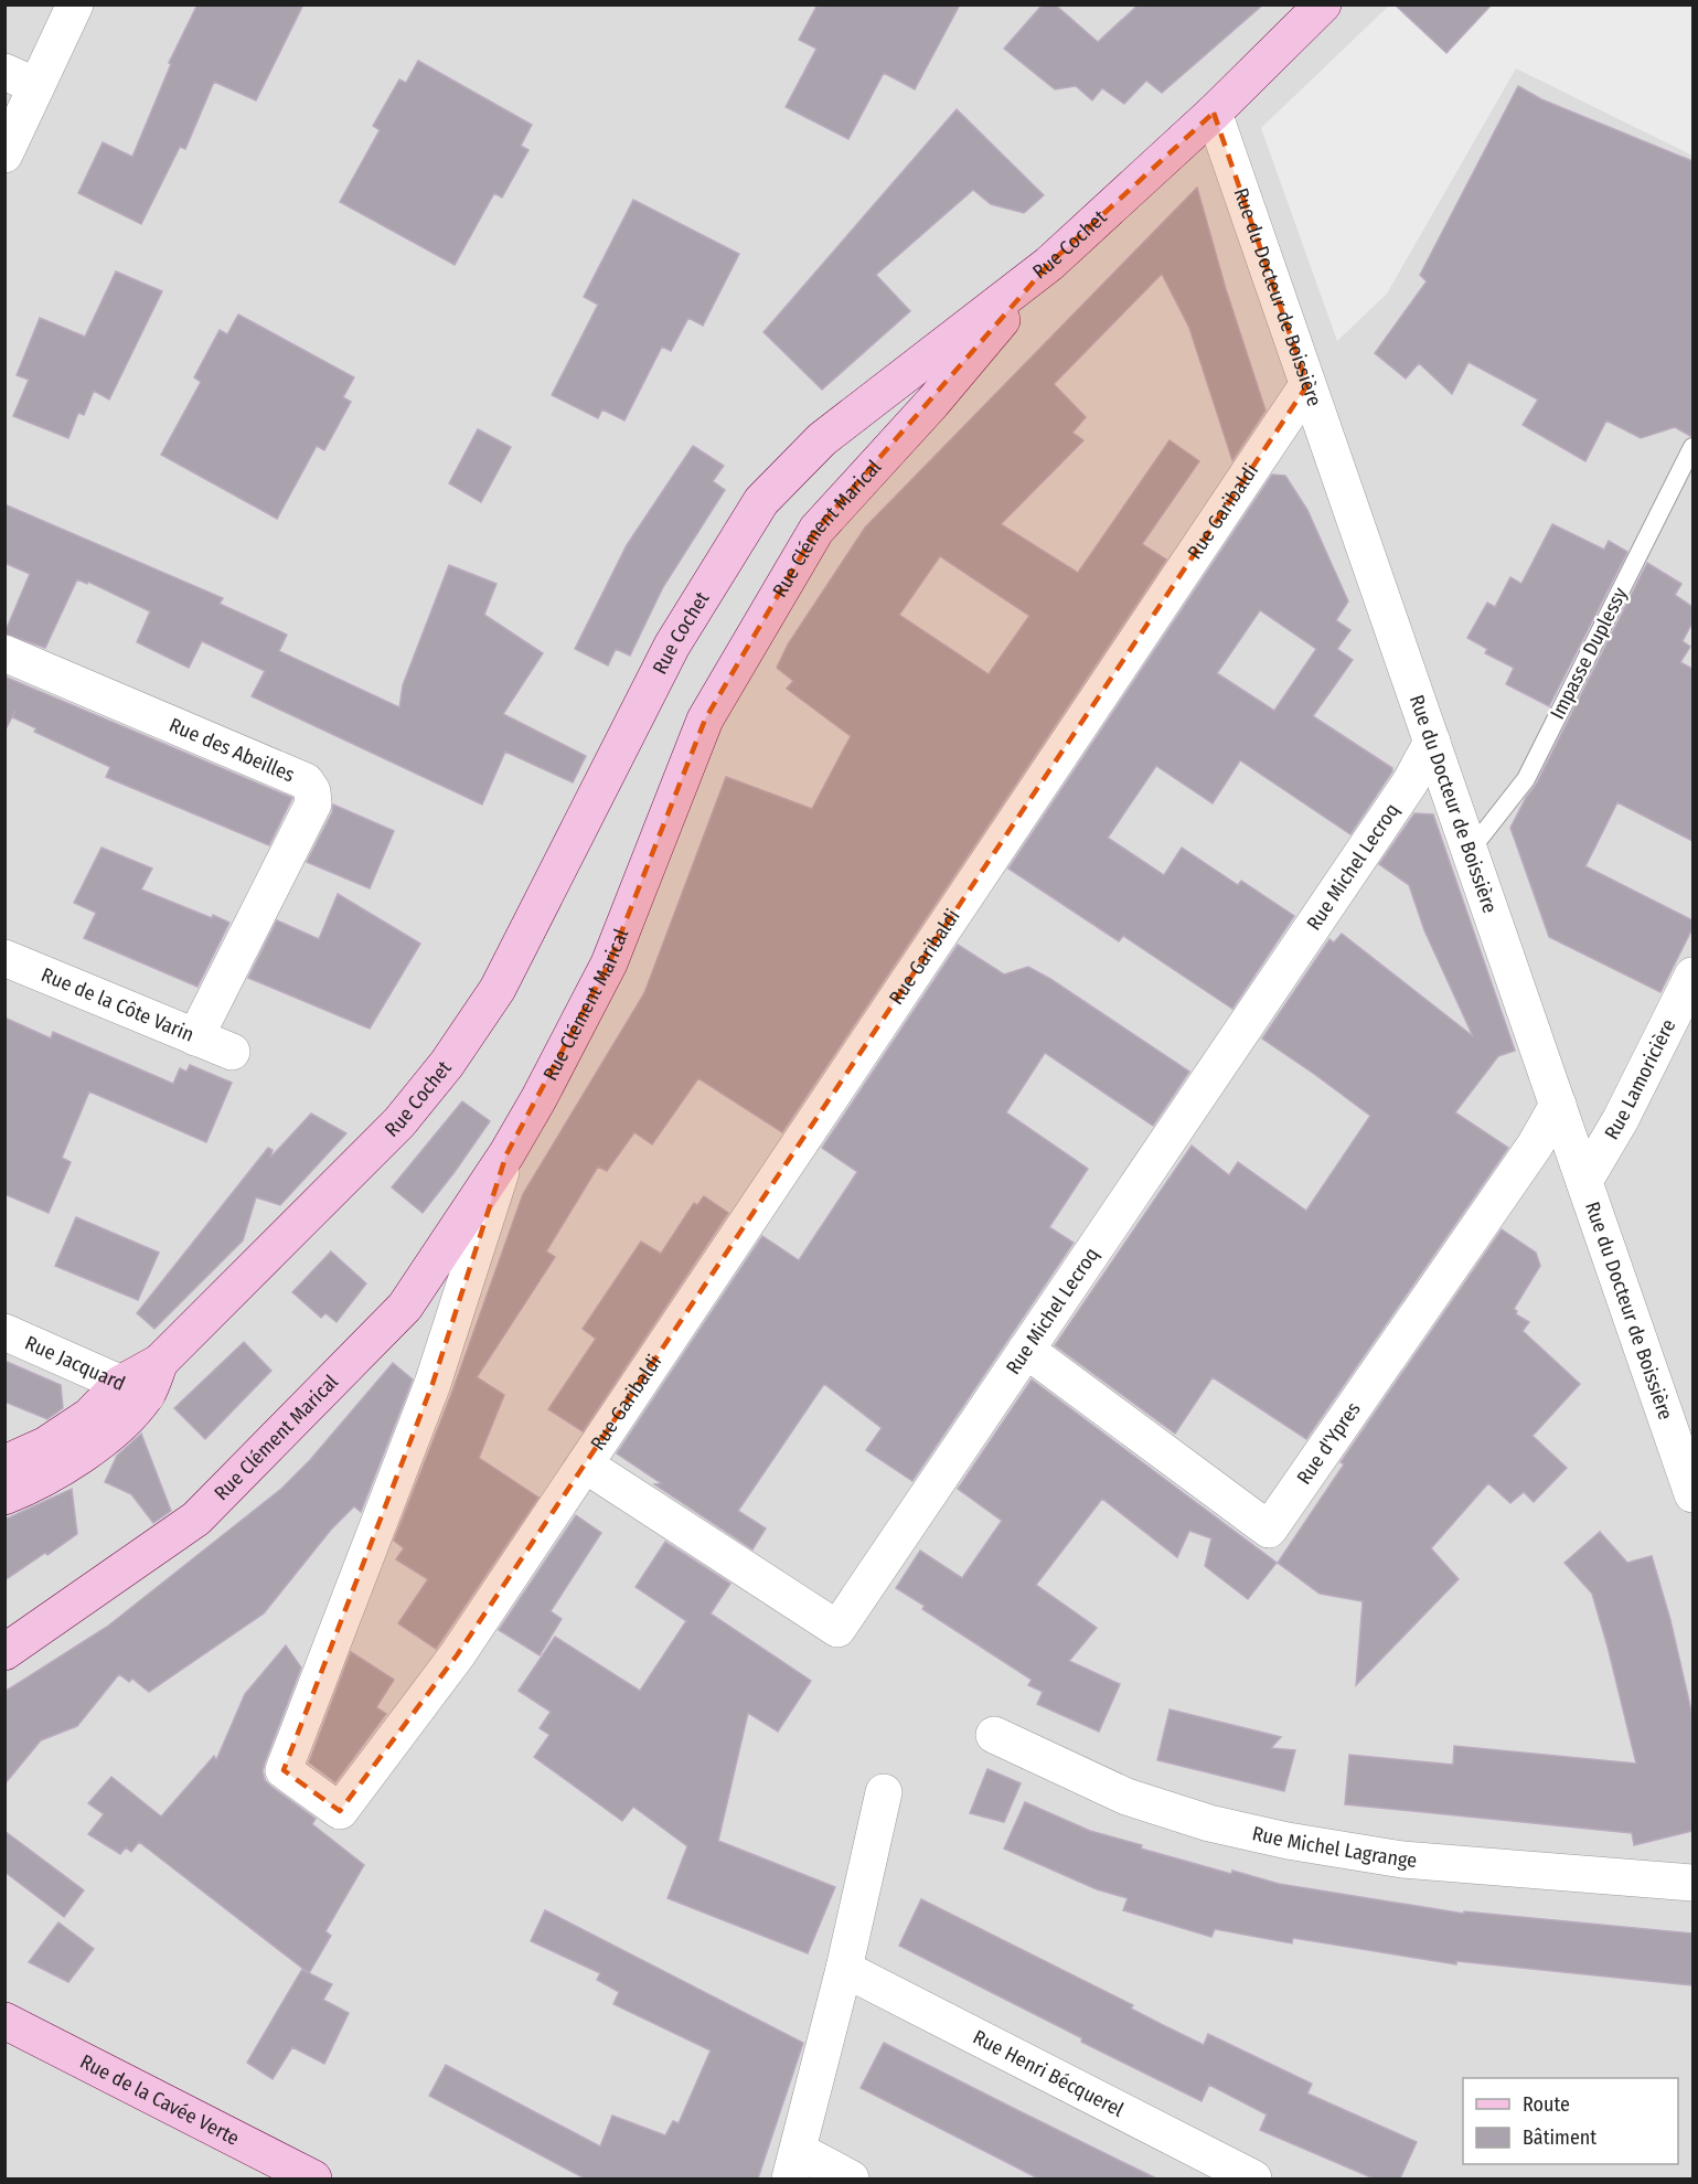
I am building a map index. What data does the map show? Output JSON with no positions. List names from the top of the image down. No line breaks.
{"streets":{"street":["Rue Cochet","Rue du Docteur de Boissière","Rue Garibaldi","Rue Clément Marical","Rue des Abeilles","Rue Michel Lecroq","Rue de la Côte Varin","Rue Lamoricière","Rue Jacquard","Rue d'Ypres","Rue Michel Lagrange","Rue Henri Bécquerel","Rue de la Cavée Verte"],"lane":["Impasse Duplessy"]},"crossings":[["Rue Cochet","Rue du Docteur de Boissière"],["Rue Cochet","Rue Clément Marical"],["Rue Cochet","Rue Jacquard"],["Rue du Docteur de Boissière","Rue Garibaldi"],["Rue du Docteur de Boissière","Impasse Duplessy"],["Rue du Docteur de Boissière","Rue Michel Lecroq"],["Rue du Docteur de Boissière","Rue Lamoricière"],["Rue du Docteur de Boissière","Rue d'Ypres"],["Rue Garibaldi","Rue Clément Marical"],["Rue Garibaldi","Rue Michel Lecroq"],["Rue des Abeilles","Rue de la Côte Varin"],["Rue Michel Lecroq","Rue d'Ypres"]],"legend":["Route","Bâtiment"]}
